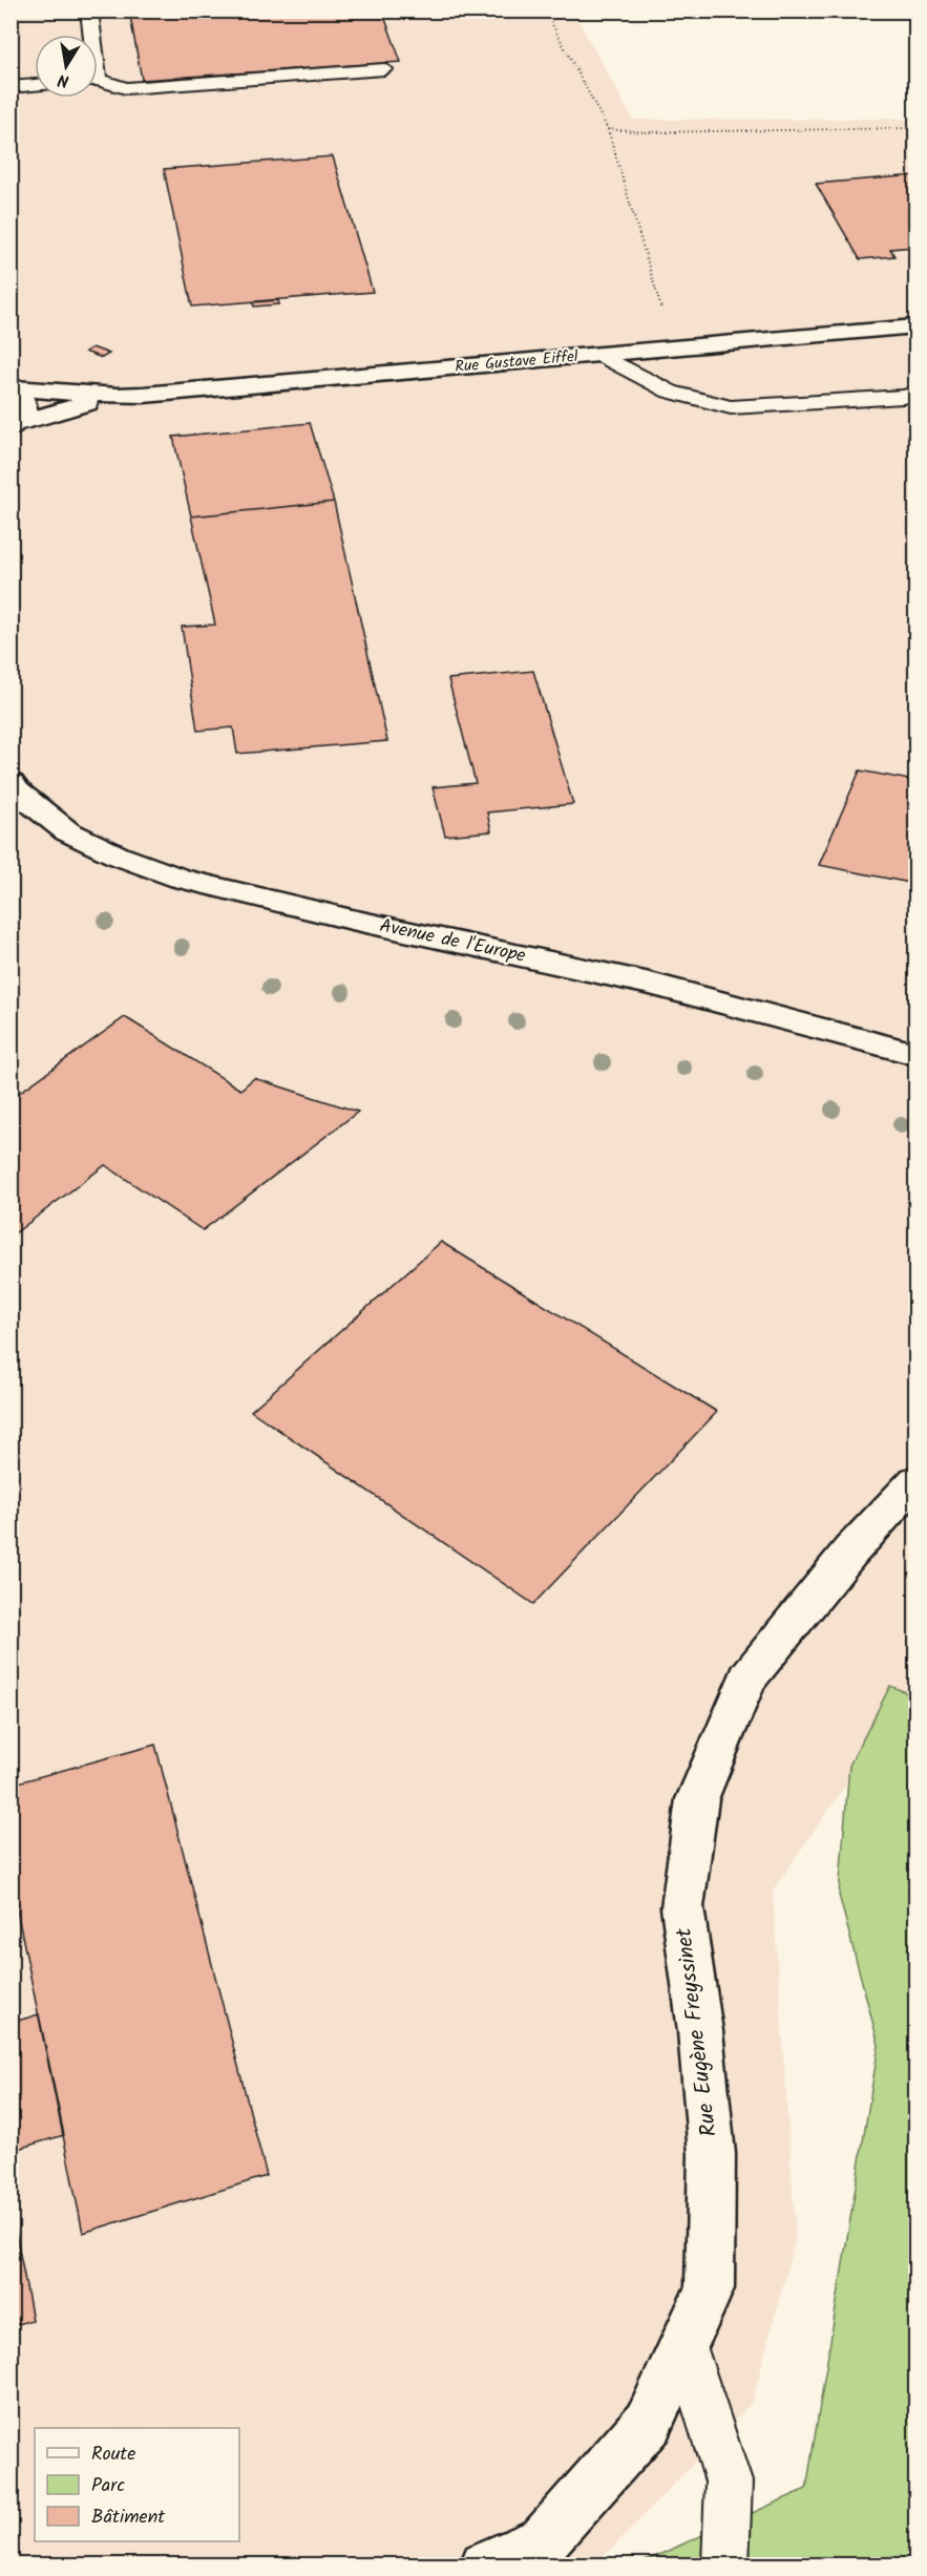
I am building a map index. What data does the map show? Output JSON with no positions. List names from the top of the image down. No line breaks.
{"streets":{"street":["Rue Gustave Eiffel","Avenue de l'Europe","Rue Eugène Freyssinet"]},"legend":["Route","Parc","Bâtiment"],"north":"bottom"}
